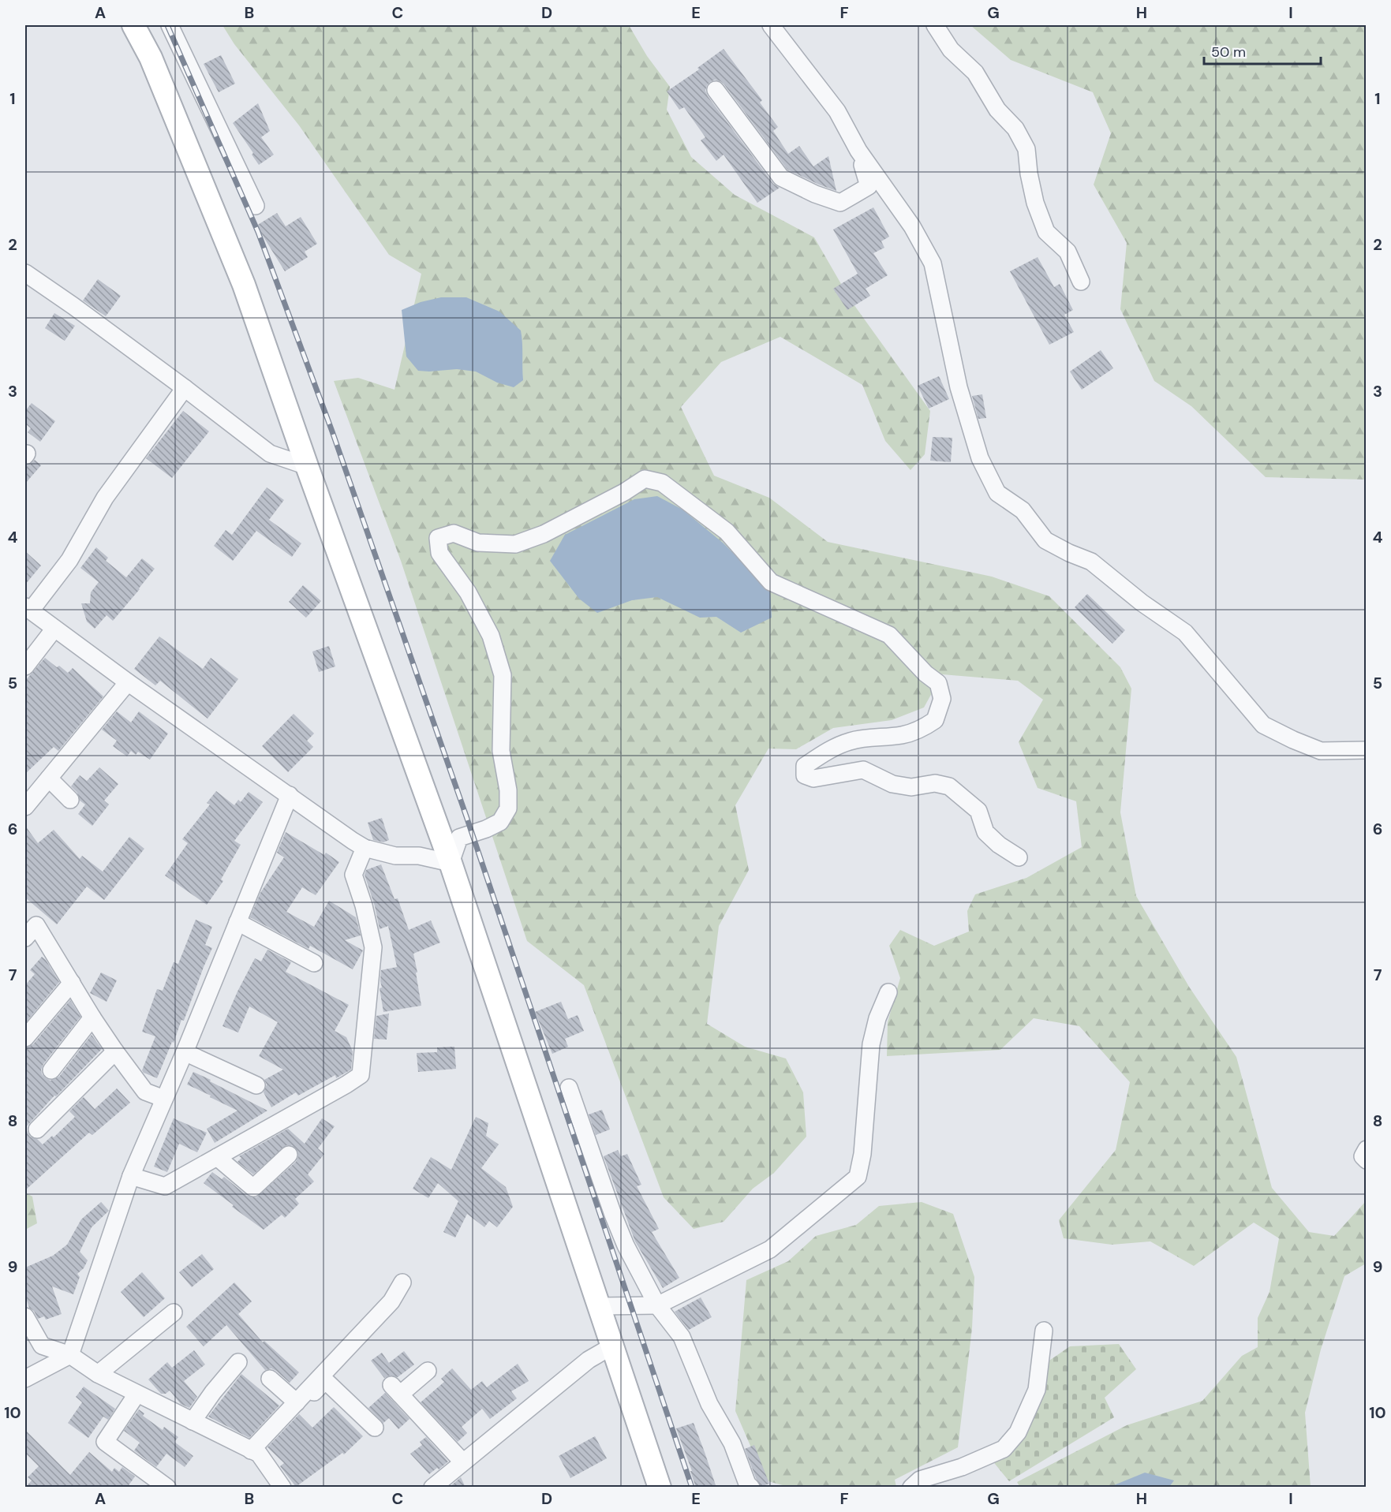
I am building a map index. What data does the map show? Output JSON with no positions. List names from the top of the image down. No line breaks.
{"scale_bar":"50 m","grid":{"columns":["A","B","C","D","E","F","G","H","I"],"rows":["1","2","3","4","5","6","7","8","9","10"]}}
